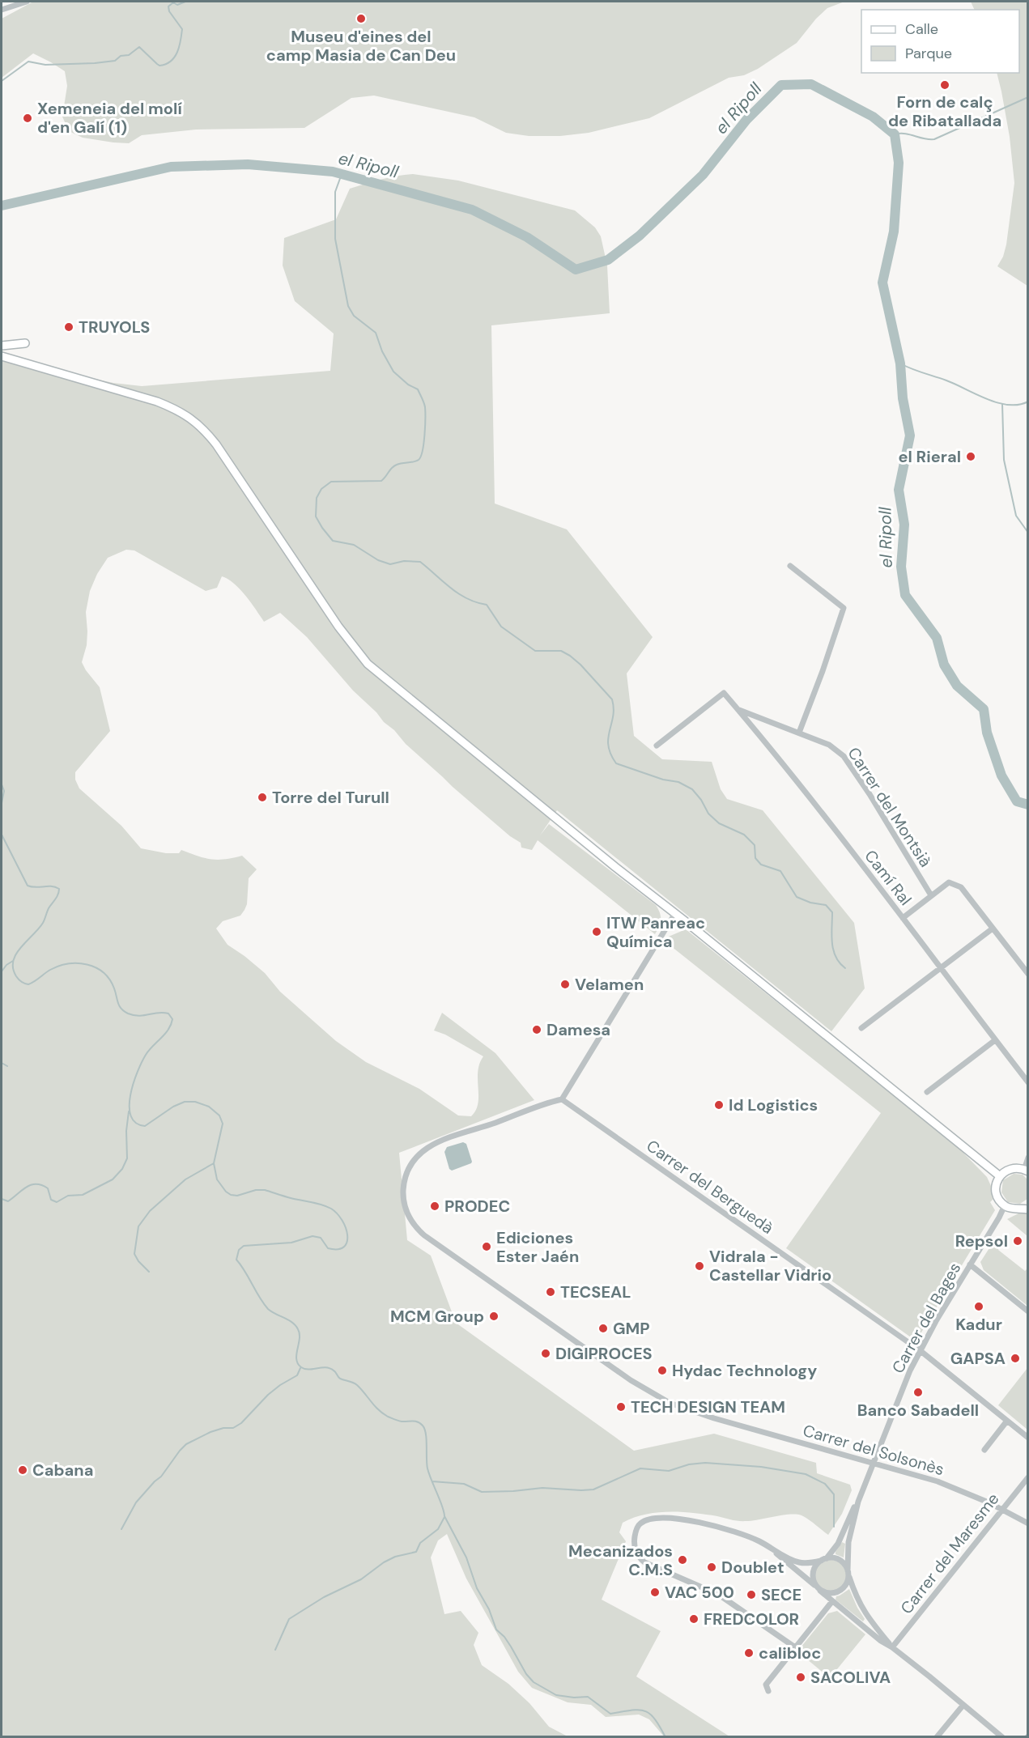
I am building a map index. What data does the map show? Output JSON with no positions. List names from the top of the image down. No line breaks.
{"streets":{"street":["Carrer del Montsià","Camí Ral","Carrer del Berguedà","Carrer del Bages","Carrer del Solsonès","Carrer del Maresme"]},"crossings":[["Carrer del Montsià","Camí Ral"],["Carrer del Berguedà","Carrer del Bages"],["Carrer del Berguedà","Carrer del Solsonès"],["Carrer del Bages","Carrer del Solsonès"],["Carrer del Solsonès","Carrer del Maresme"]],"water":["el Ripoll"],"places":["Museu d'eines del camp Masia de Can Deu","Forn de calç de Ribatallada","Xemeneia del molí d'en Galí (1)","TRUYOLS","el Rieral","Torre del Turull","ITW Panreac Química","Velamen","Damesa","Id Logistics","PRODEC","Repsol","Ediciones Ester Jaén","Vidrala - Castellar Vidrio","TECSEAL","Kadur","MCM Group","GMP","DIGIPROCES","GAPSA","Hydac Technology","Banco Sabadell","TECH DESIGN TEAM","Cabana","Mecanizados C.M.S","Doublet","VAC 500","SECE","FREDCOLOR","calibloc","SACOLIVA"],"legend":["Calle","Parque"]}
